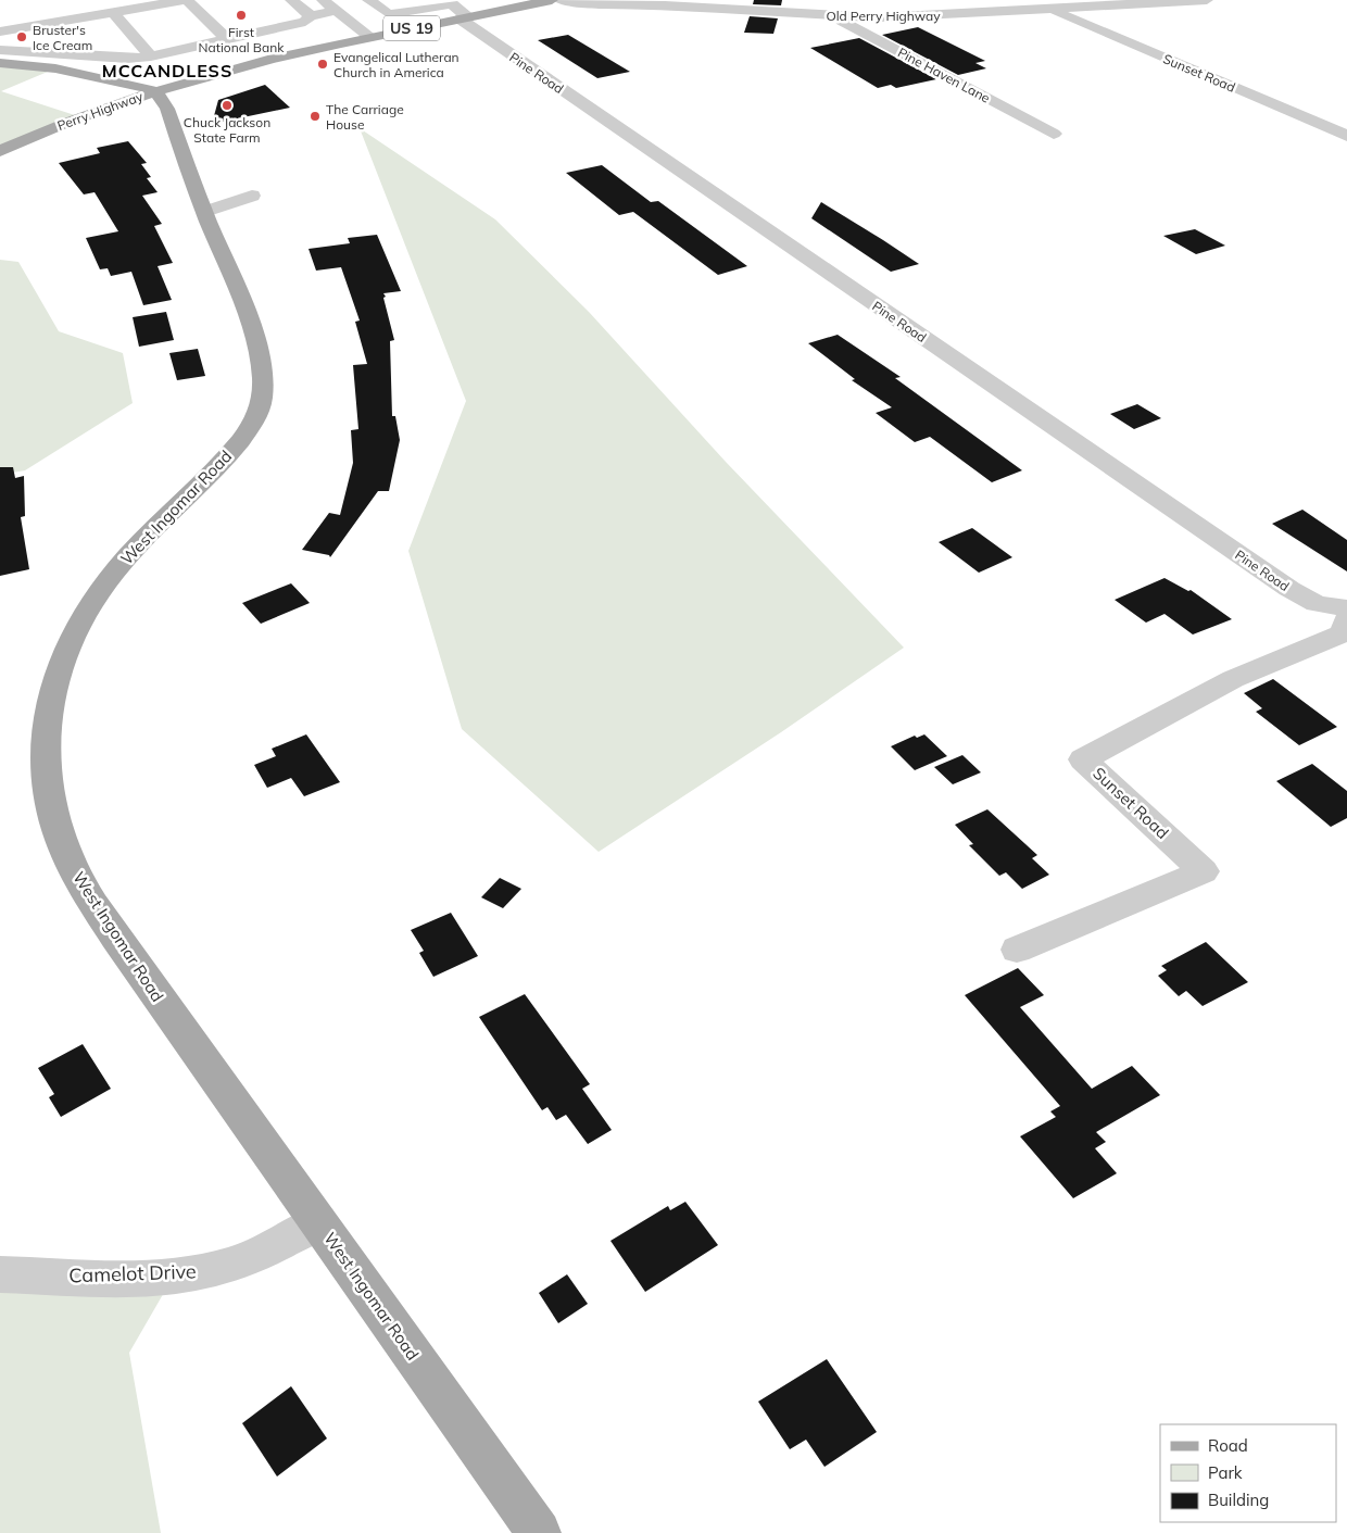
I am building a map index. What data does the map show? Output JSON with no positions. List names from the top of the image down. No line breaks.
{"streets":{"main road":["US 19","Perry Highway","West Ingomar Road"],"street":["Old Perry Highway","Pine Road","Sunset Road","Pine Haven Lane","Camelot Drive"]},"crossings":[["Old Perry Highway","Sunset Road"],["Old Perry Highway","Pine Haven Lane"],["Pine Road","Perry Highway"],["Perry Highway","West Ingomar Road"],["West Ingomar Road","Camelot Drive"]],"districts":["MCCANDLESS"],"places":["First National Bank","Bruster's Ice Cream","Evangelical Lutheran Church in America","Chuck Jackson State Farm","The Carriage House"],"legend":["Road","Park","Building"]}
